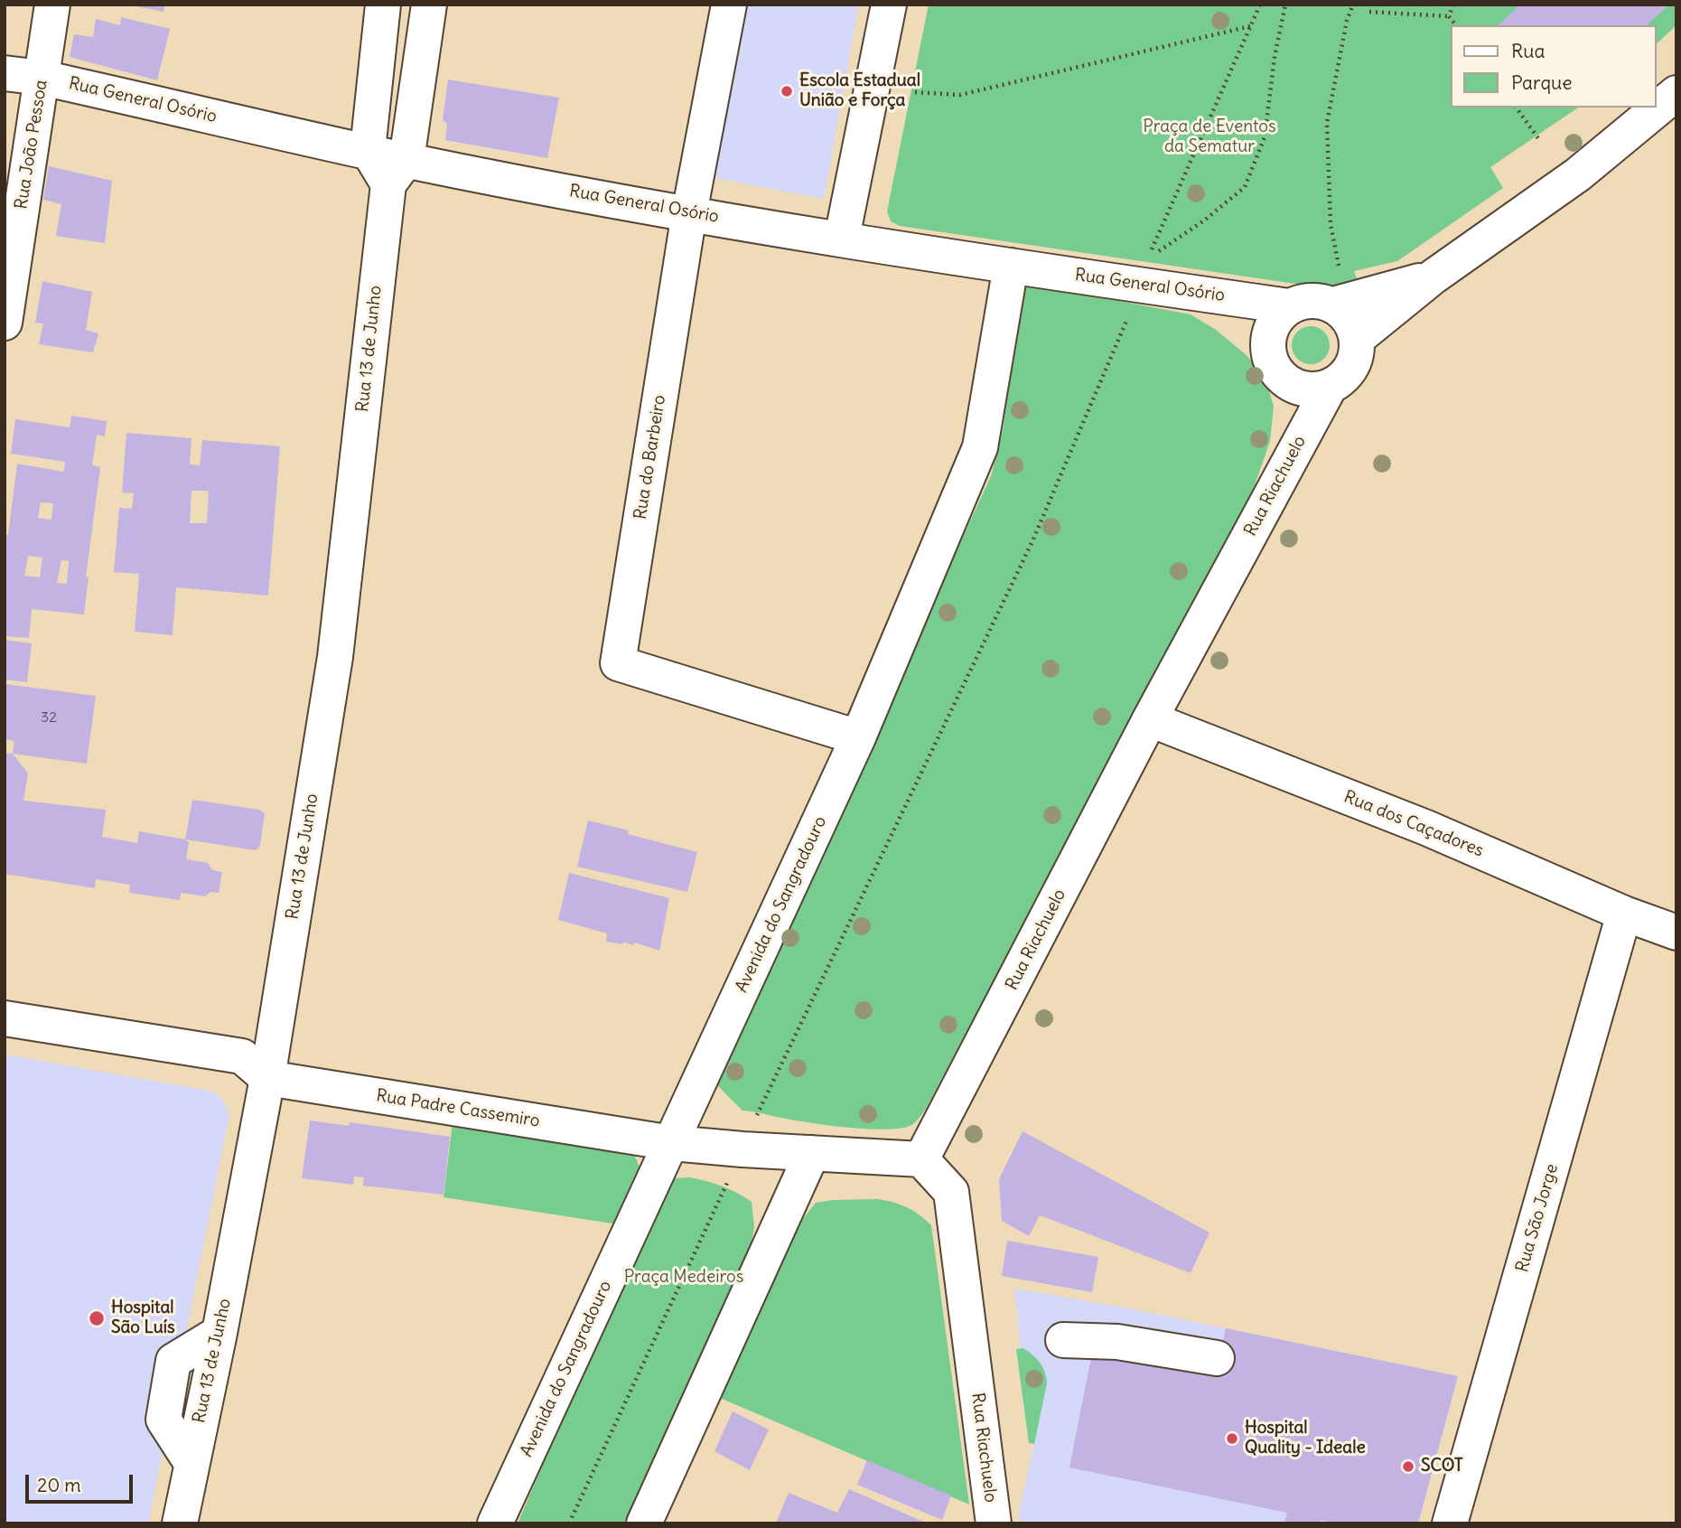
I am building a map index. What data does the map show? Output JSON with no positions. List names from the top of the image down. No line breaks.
{"streets":{"street":["Rua General Osório","Rua João Pessoa","Rua 13 de Junho","Rua do Barbeiro","Rua Riachuelo","Rua dos Caçadores","Avenida do Sangradouro","Rua Padre Cassemiro","Rua São Jorge"]},"crossings":[["Rua General Osório","Rua João Pessoa"],["Rua General Osório","Rua 13 de Junho"],["Rua General Osório","Rua do Barbeiro"],["Rua General Osório","Rua Riachuelo"],["Rua General Osório","Avenida do Sangradouro"],["Rua 13 de Junho","Rua Padre Cassemiro"],["Rua do Barbeiro","Avenida do Sangradouro"],["Rua Riachuelo","Rua dos Caçadores"],["Rua Riachuelo","Rua Padre Cassemiro"],["Rua dos Caçadores","Rua São Jorge"],["Avenida do Sangradouro","Rua Padre Cassemiro"]],"parks":["Praça de Eventos da Sematur","Praça Medeiros"],"places":["Escola Estadual União e Força","Hospital São Luís","Hospital Quality - Ideale","SCOT"],"house_numbers":["32"],"legend":["Rua","Parque"],"scale_bar":"20 m"}
